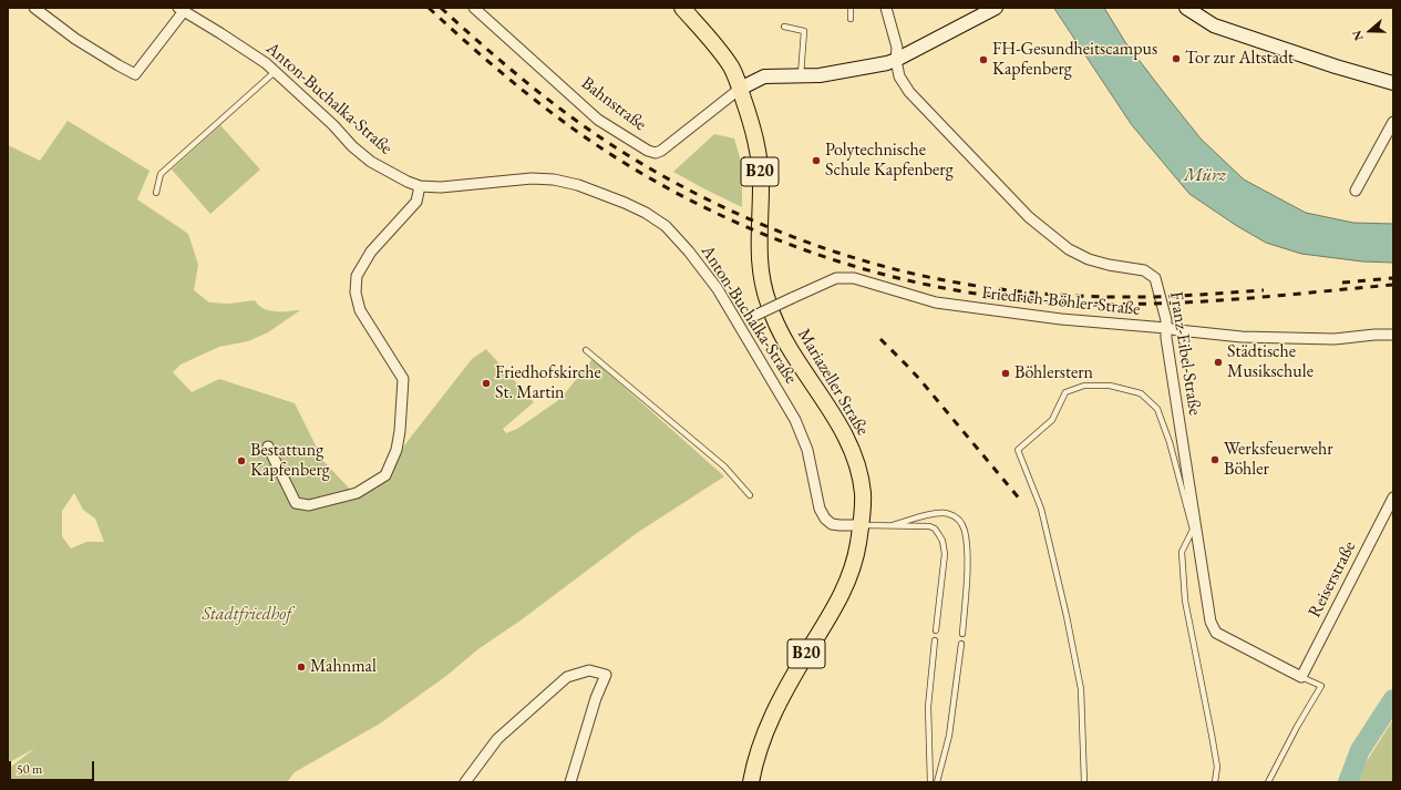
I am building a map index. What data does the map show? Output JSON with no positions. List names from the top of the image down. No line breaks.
{"streets":{"main road":["B20","Mariazeller Straße"],"street":["Anton-Buchalka-Straße","Bahnstraße","Friedrich-Böhler-Straße","Franz-Eibel-Straße","Reiserstraße"]},"crossings":[["Anton-Buchalka-Straße","Friedrich-Böhler-Straße"],["Anton-Buchalka-Straße","Mariazeller Straße"],["Bahnstraße","B20"],["Bahnstraße","Mariazeller Straße"],["B20","Mariazeller Straße"],["Friedrich-Böhler-Straße","Franz-Eibel-Straße"],["Franz-Eibel-Straße","Reiserstraße"]],"water":["Mürz"],"parks":["Stadtfriedhof"],"places":["Tor zur Altstadt","FH-Gesundheitscampus Kapfenberg","Polytechnische Schule Kapfenberg","Städtische Musikschule","Böhlerstern","Friedhofskirche St. Martin","Werksfeuerwehr Böhler","Bestattung Kapfenberg","Mahnmal"],"scale_bar":"50 m","north":"left"}
